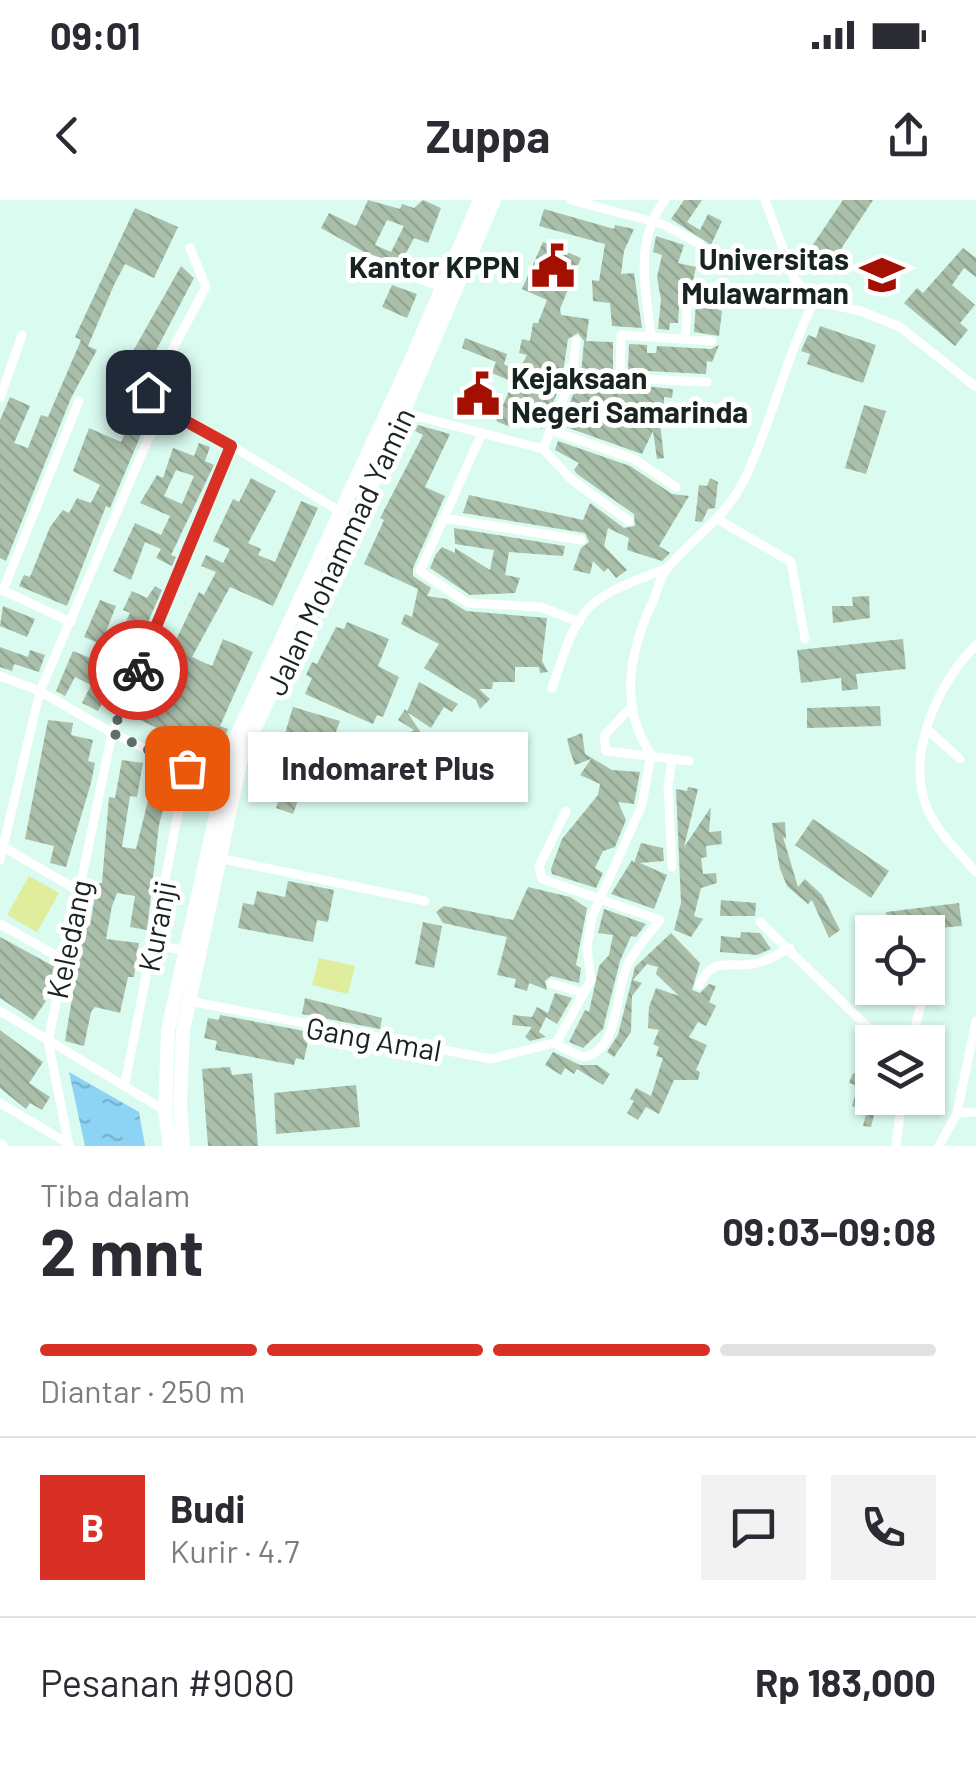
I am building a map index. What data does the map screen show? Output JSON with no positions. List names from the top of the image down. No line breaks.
{"streets":{"main road":["Jalan Mohammad Yamin"],"street":["Kuranji","Keledang","Gang Amal"]},"crossings":[["Jalan Mohammad Yamin","Gang Amal"]],"places":{"public building":["Kantor KPPN","Kejaksaan Negeri Samarinda"],"school or university":["Universitas Mulawarman"],"other":["Indomaret Plus"]},"page":{"status":"09:01","header":"Zuppa","bubble":"Indomaret Plus","heading":["2 mnt","Tiba dalam","09:03–09:08"],"panel":["Budi","Kurir · 4.7","Pesanan #9080","Rp 183,000"],"bar":"Diantar · 250 m","round":"B"}}
